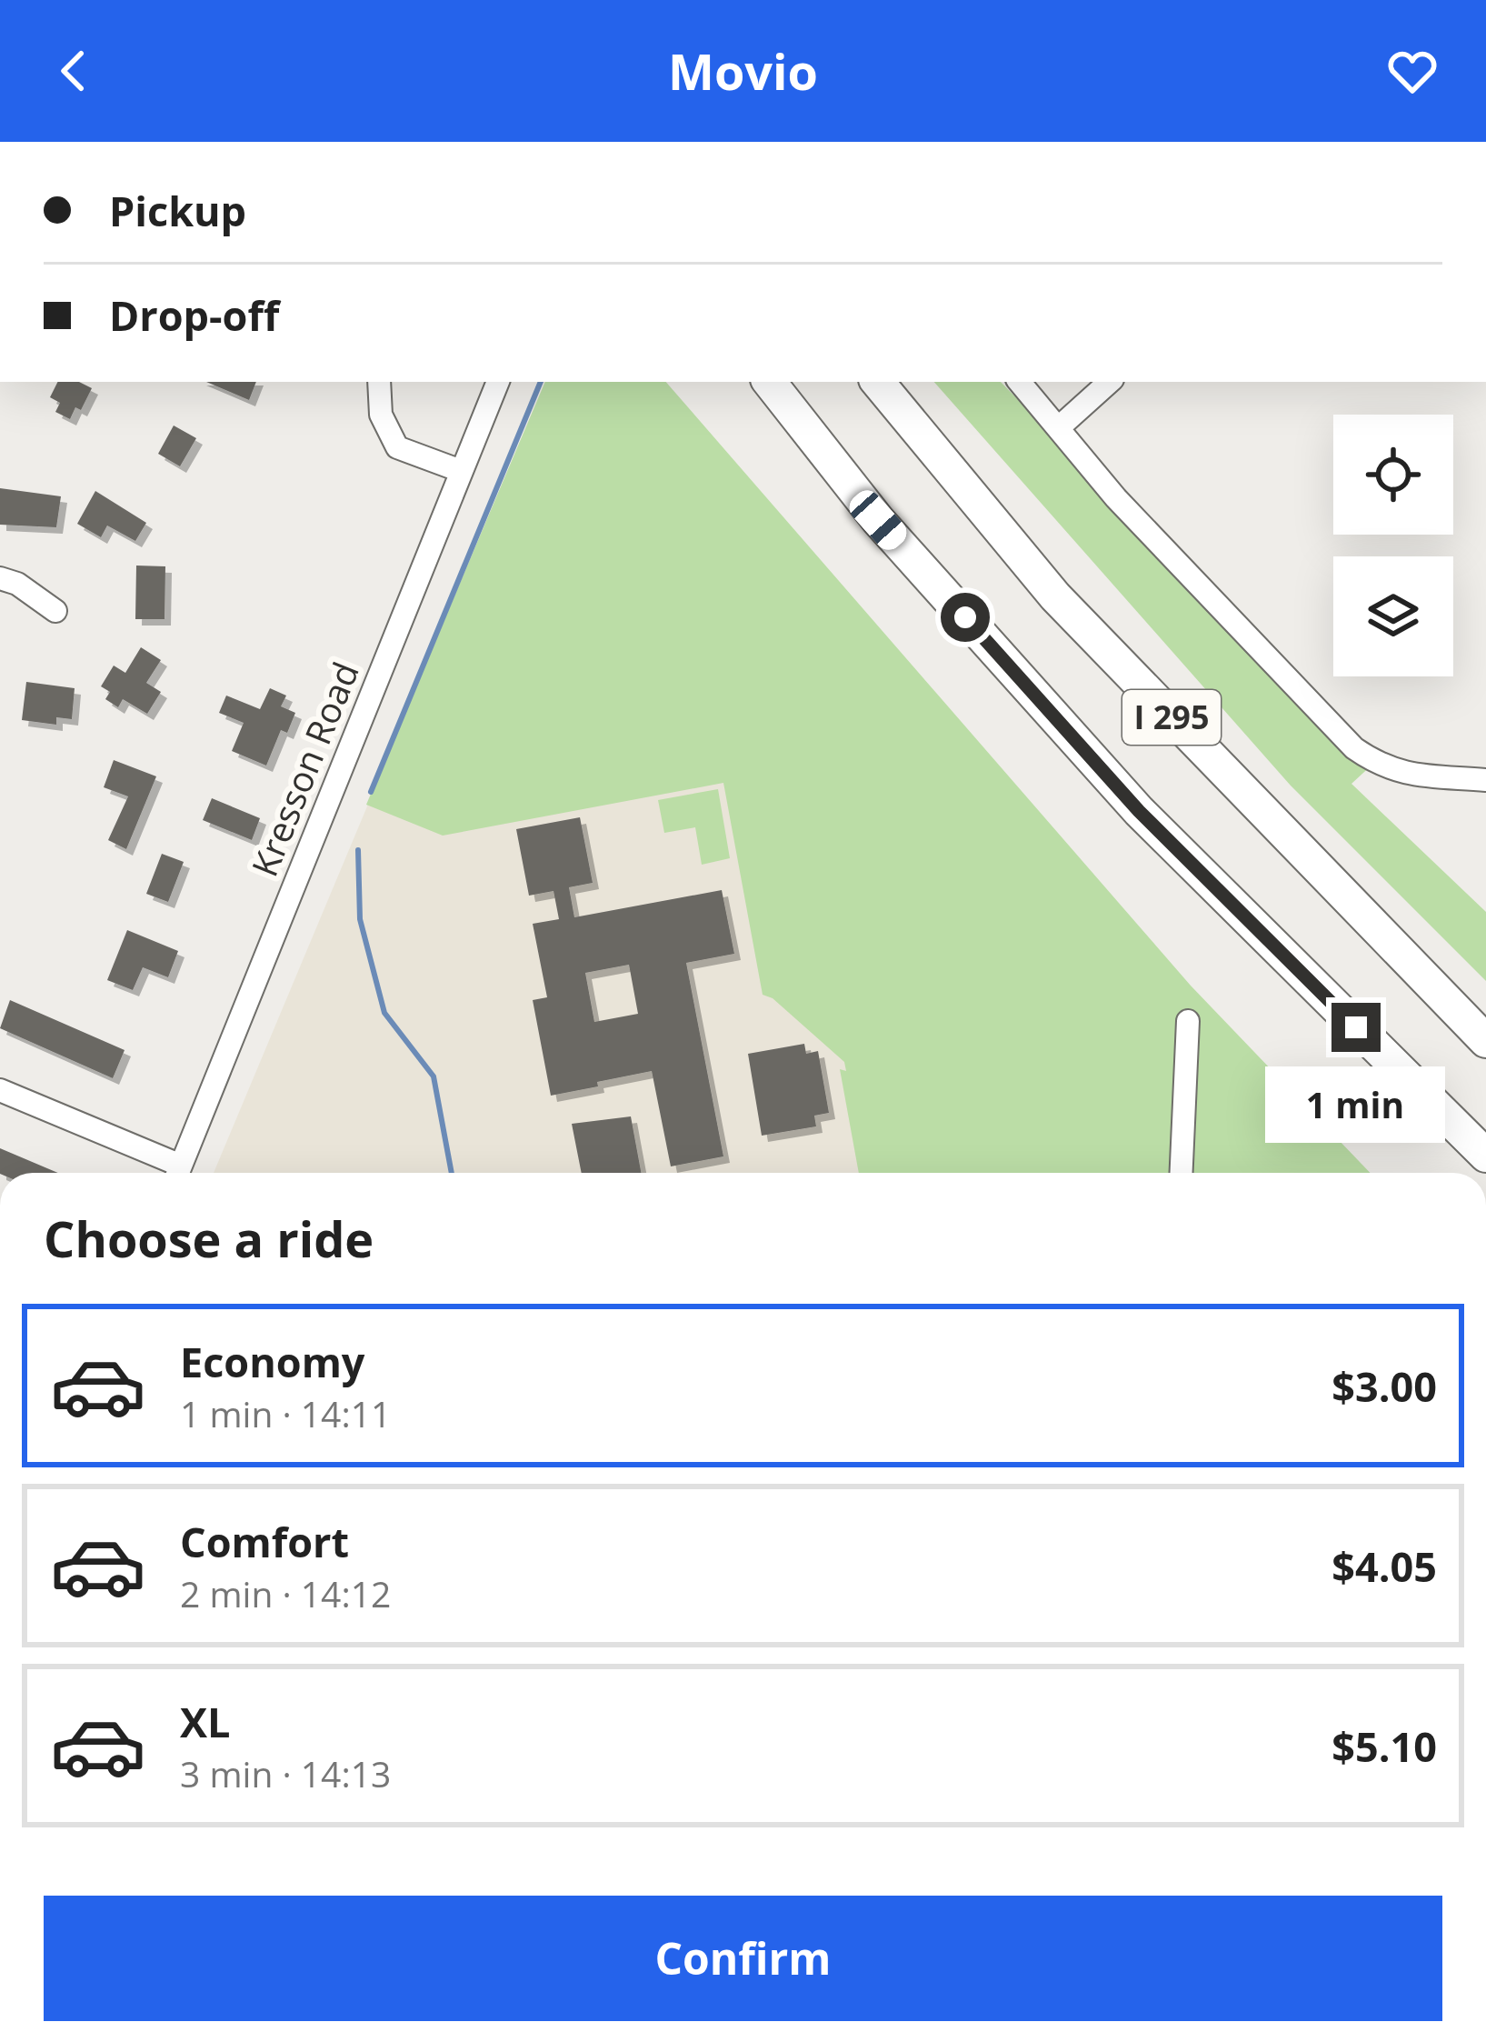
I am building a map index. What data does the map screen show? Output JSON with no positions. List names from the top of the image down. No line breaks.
{"streets":{"highway":["I 295"],"street":["Kresson Road"]},"page":{"header":"Movio","banner":["Pickup","Drop-off"],"bubble":"1 min","heading":"Choose a ride","list":[{"name":"Economy","note":"1 min · 14:11","value":"$3.00"},{"name":"Comfort","note":"2 min · 14:12","value":"$4.05"},{"name":"XL","note":"3 min · 14:13","value":"$5.10"}],"buttons":"Confirm"}}
